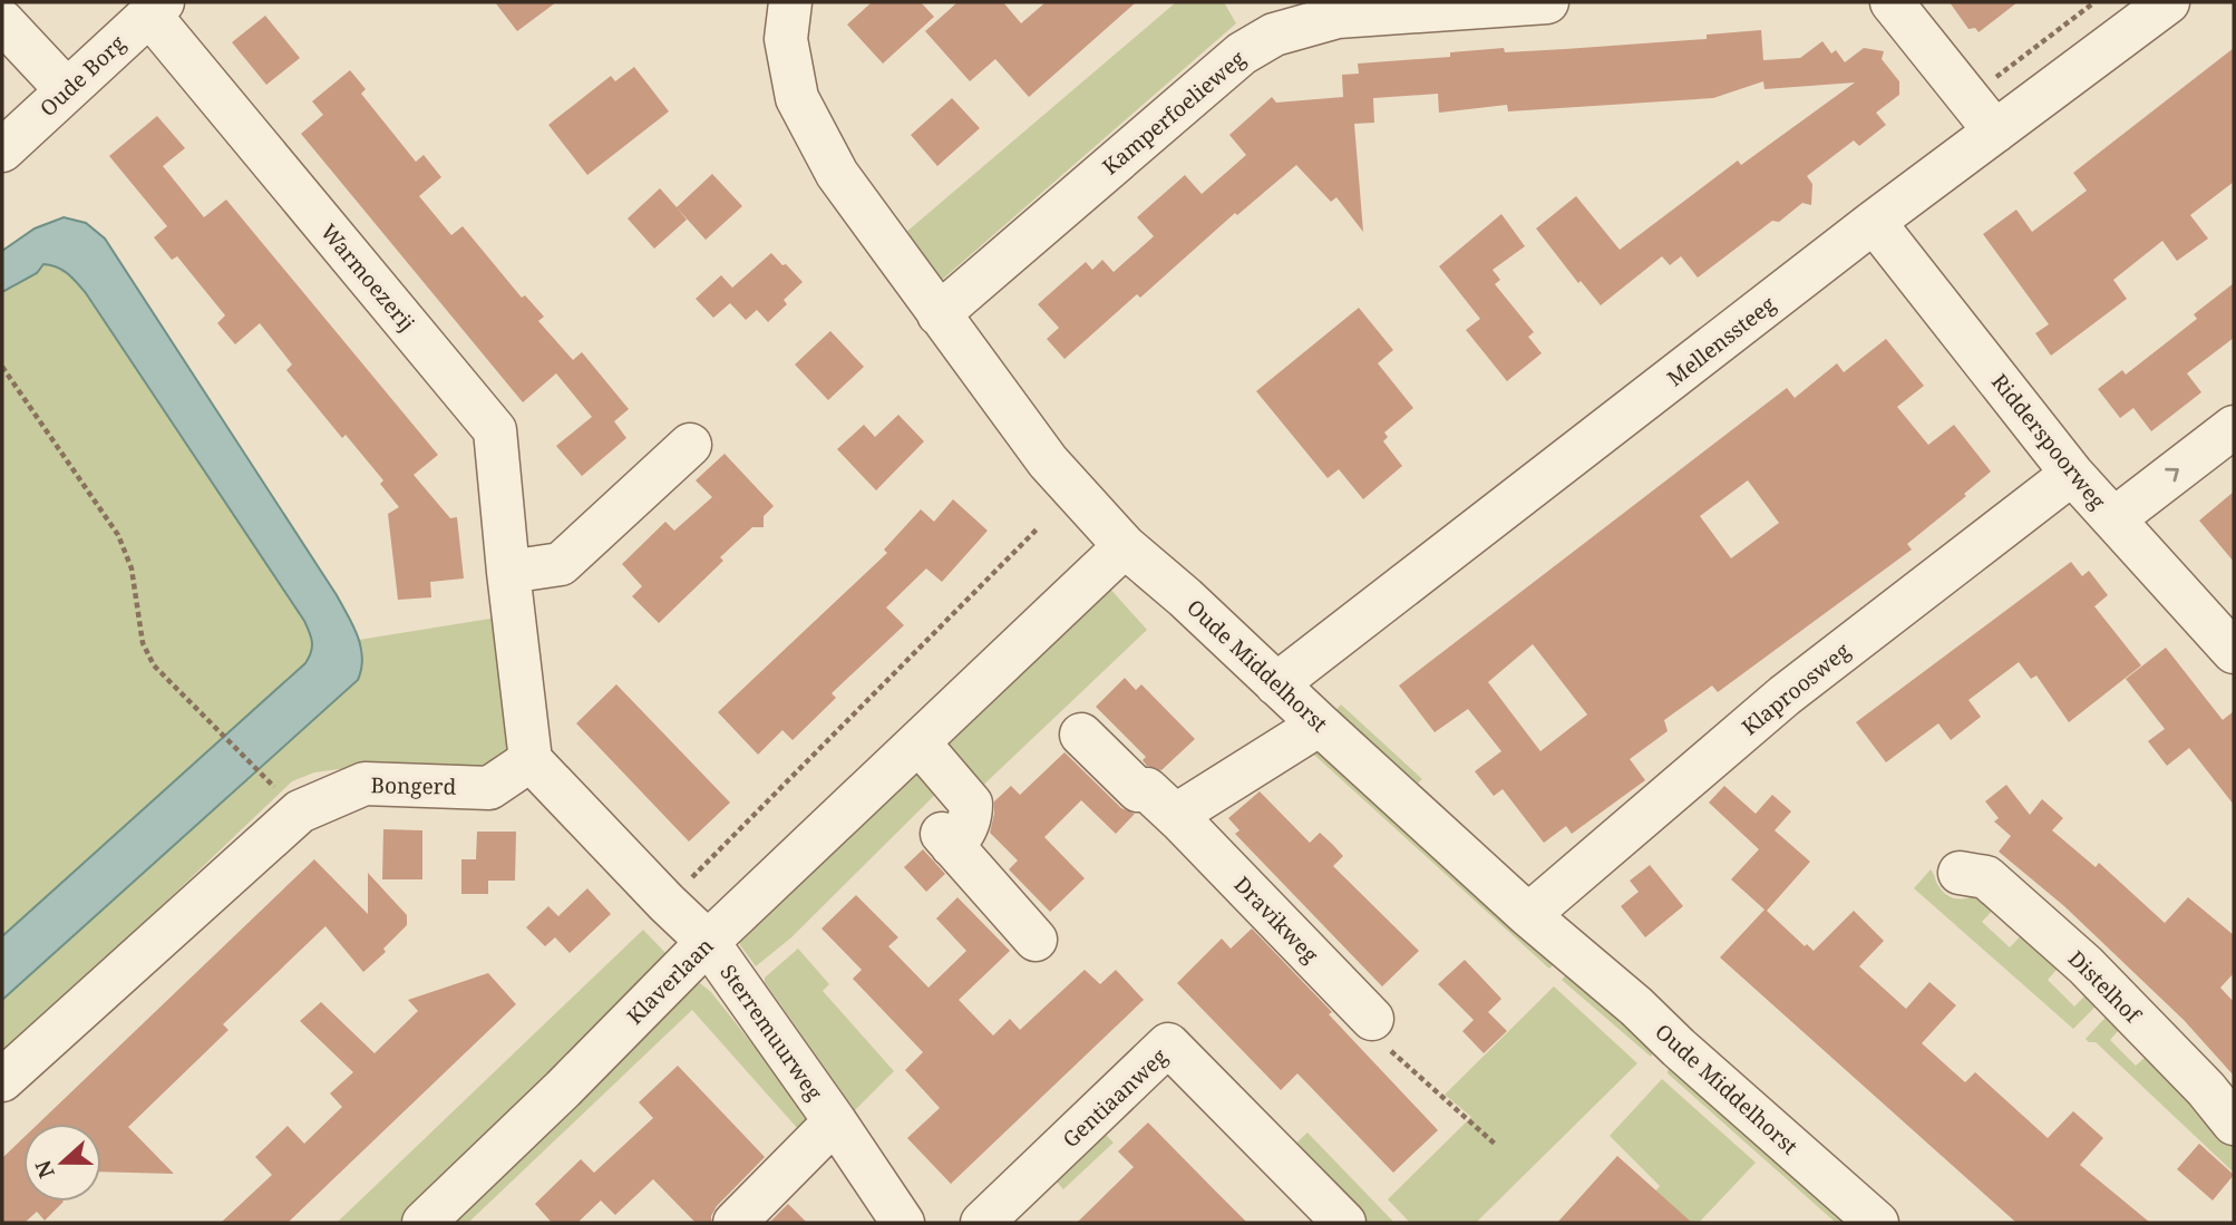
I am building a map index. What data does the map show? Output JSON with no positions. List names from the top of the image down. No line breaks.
{"streets":{"street":["Oude Borg","Kamperfoelieweg","Warmoezerij","Mellenssteeg","Ridderspoorweg","Oude Middelhorst","Klaproosweg","Bongerd","Dravikweg","Klaverlaan","Distelhof","Sterremuurweg","Gentiaanweg"]},"crossings":[["Oude Borg","Warmoezerij"],["Kamperfoelieweg","Oude Middelhorst"],["Warmoezerij","Bongerd"],["Mellenssteeg","Ridderspoorweg"],["Mellenssteeg","Oude Middelhorst"],["Ridderspoorweg","Klaproosweg"],["Oude Middelhorst","Klaproosweg"],["Oude Middelhorst","Klaverlaan"],["Klaverlaan","Sterremuurweg"]],"north":"left"}
